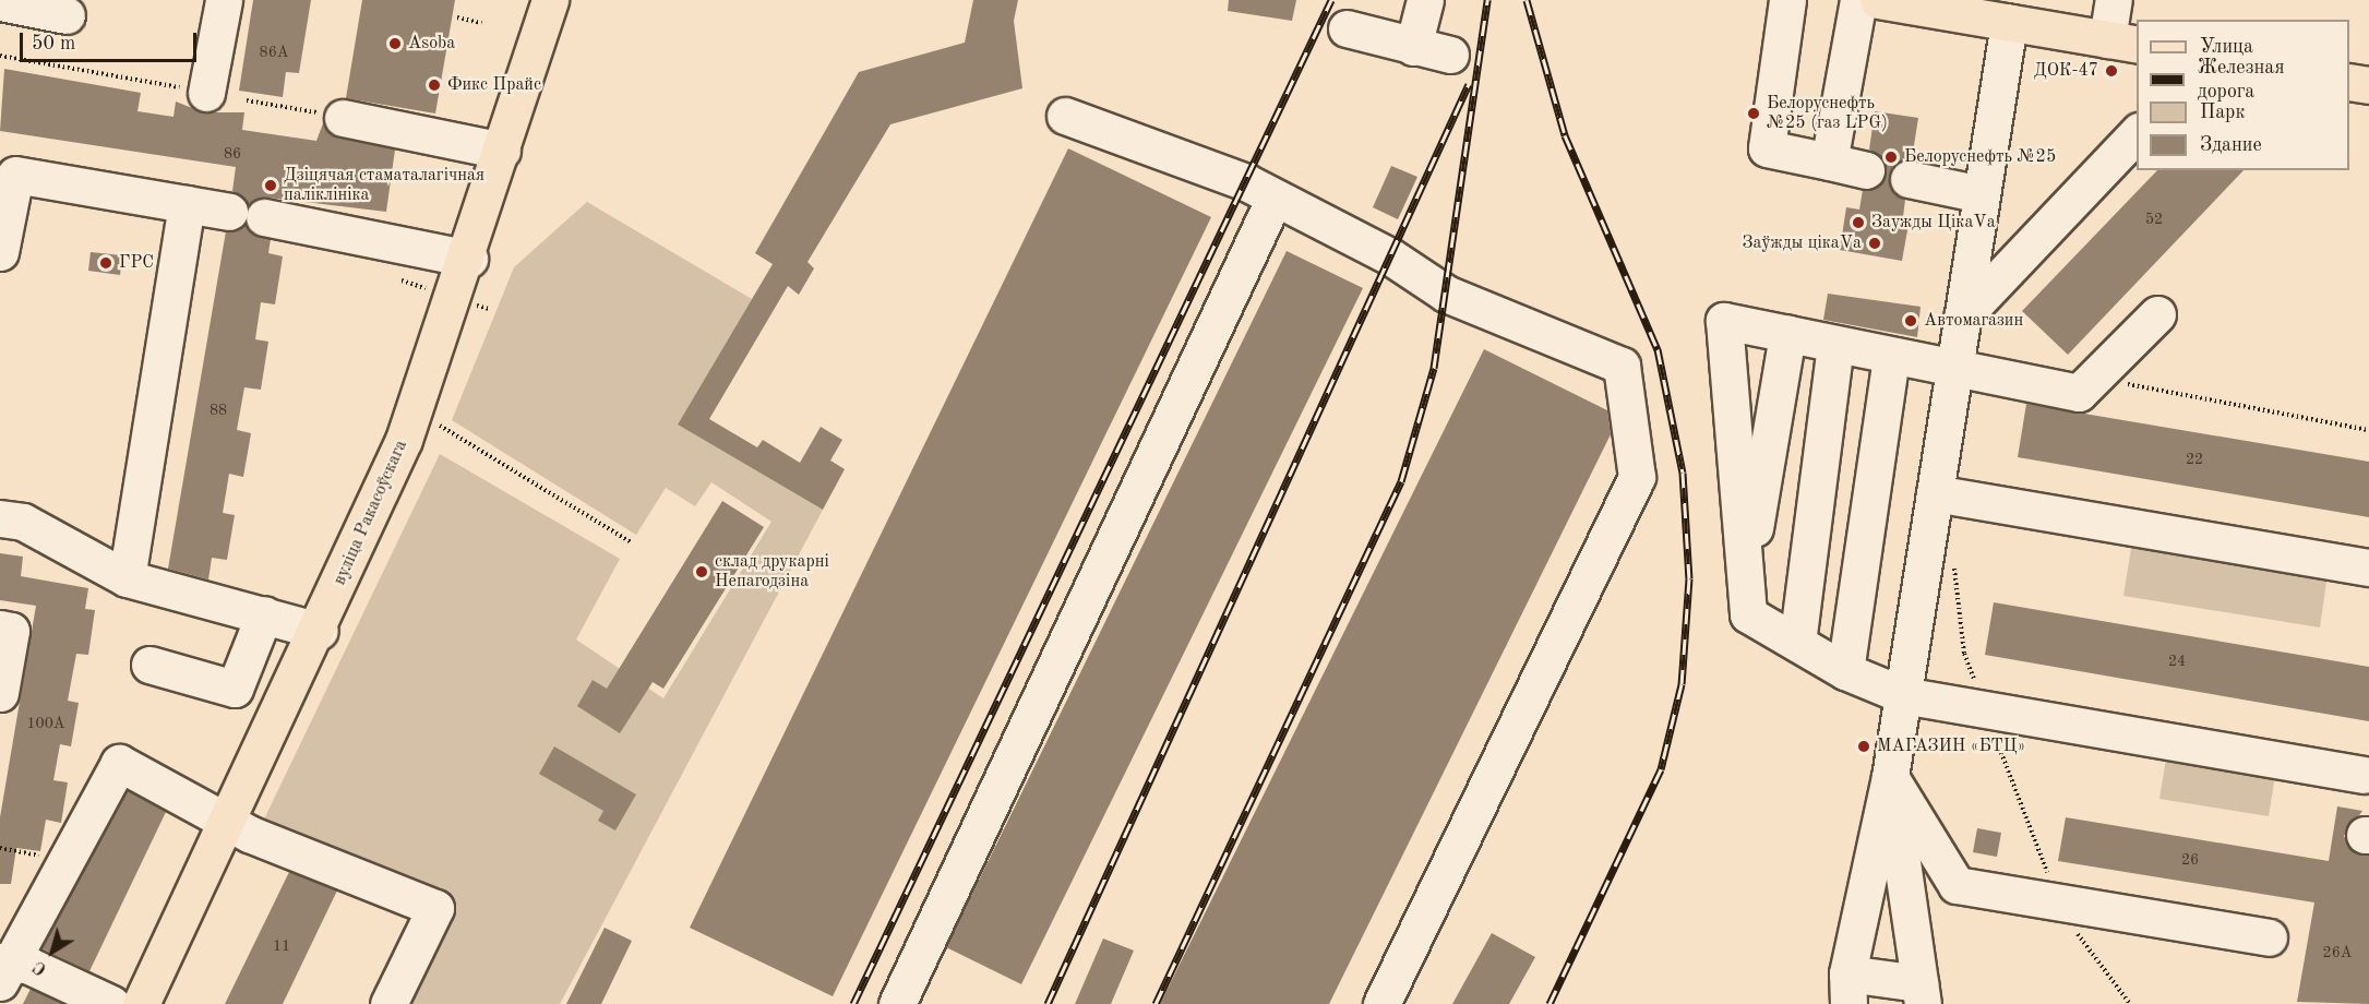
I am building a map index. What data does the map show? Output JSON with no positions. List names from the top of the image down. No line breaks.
{"streets":{"main road":["вуліца Ракасоўскага"]},"places":["Asoba","ДОК-47","Фикс Прайс","Белоруснефть №25 (газ LPG)","Белоруснефть №25","Дзіцячая стаматалагічная паліклініка","Заужды ЦікаVа","Заўжды цікаVа","ГРС","Автомагазин","склад друкарні Непагодзіна","МАГАЗИН «БТЦ»"],"house_numbers":["86А","86","52","88","22","24","100А","26","11","26А"],"legend":["Улица","Железная дорога","Парк","Здание"],"scale_bar":"50 m","north":"bottom left"}
